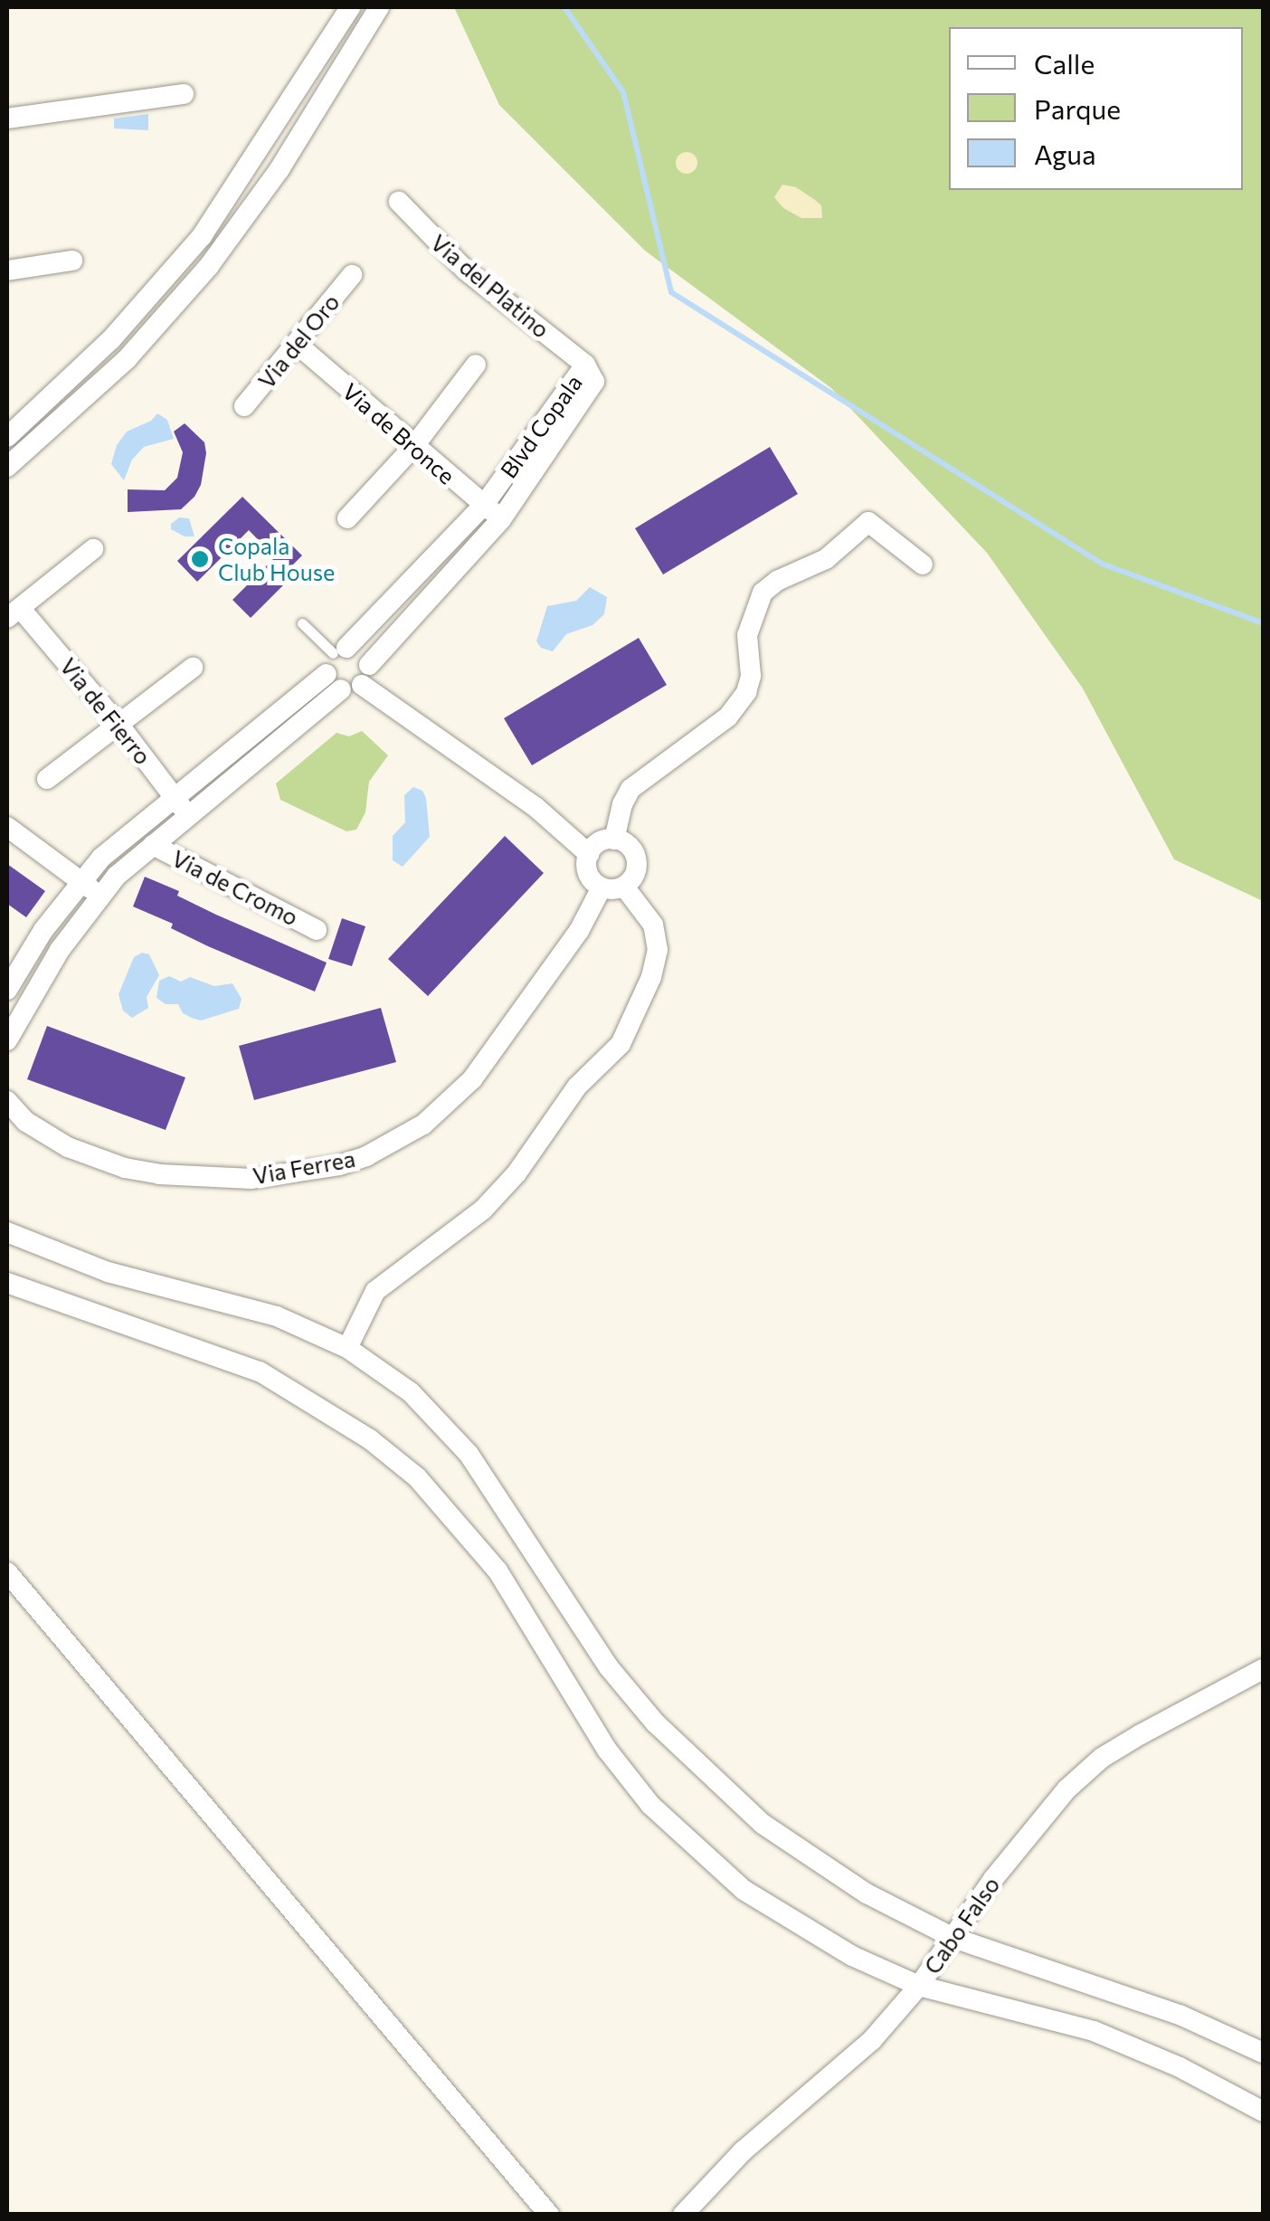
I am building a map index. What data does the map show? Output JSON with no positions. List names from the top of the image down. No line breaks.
{"streets":{"street":["Via del Platino","Via del Oro","Blvd Copala","Via de Bronce","Via de Fierro","Via de Cromo","Via Ferrea","Cabo Falso"]},"crossings":[["Via del Platino","Blvd Copala"],["Via del Oro","Via de Bronce"],["Blvd Copala","Via de Bronce"],["Blvd Copala","Via de Fierro"],["Blvd Copala","Via de Cromo"]],"places":["Copala Club House"],"legend":["Calle","Parque","Agua"]}
